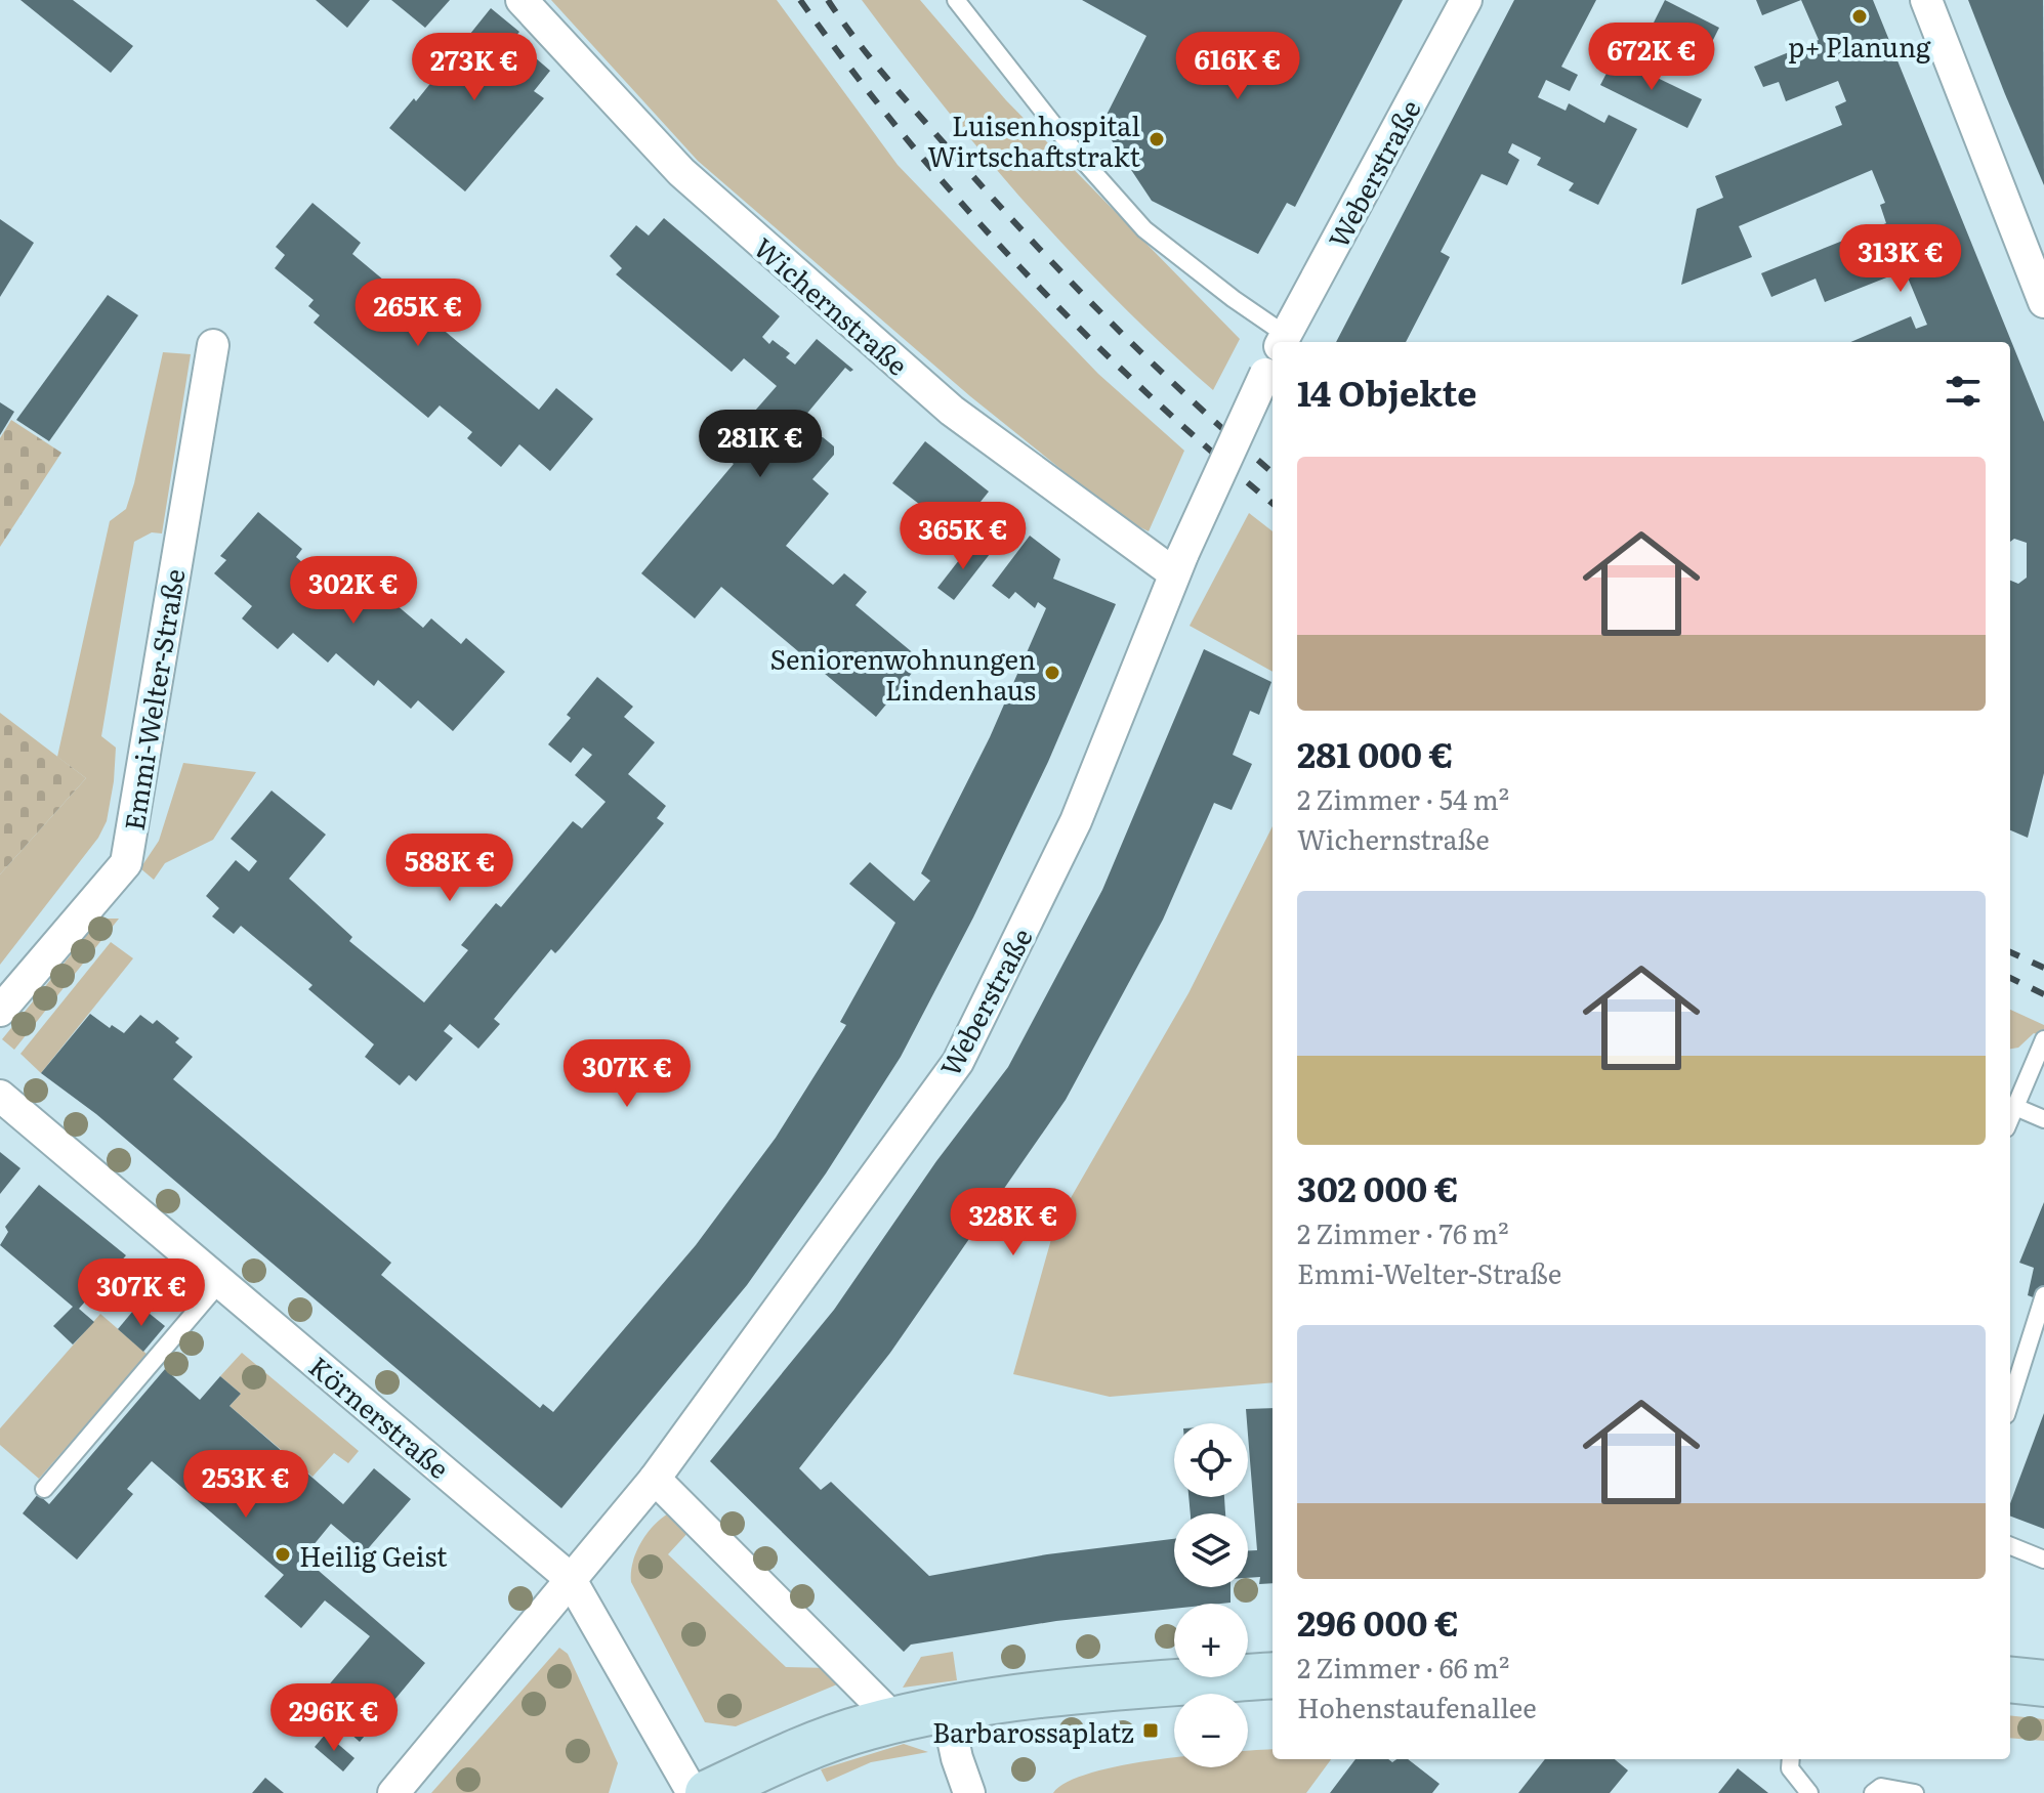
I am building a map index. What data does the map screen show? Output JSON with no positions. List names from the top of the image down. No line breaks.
{"streets":{"street":["Weberstraße","Wichernstraße","Emmi-Welter-Straße","Körnerstraße"]},"crossings":[["Weberstraße","Wichernstraße"],["Weberstraße","Körnerstraße"]],"places":{"other":["p+ Planung","Luisenhospital Wirtschaftstrakt","Seniorenwohnungen Lindenhaus","Heilig Geist"],"transit":["Barbarossaplatz"]},"page":{"price":["672K €","616K €","273K €","313K €","265K €","281K €","365K €","302K €","588K €","307K €","328K €","307K €","253K €","296K €"],"heading":"14 Objekte","list":[{"name":"281 000 €","note":"2 Zimmer · 54 m² · Wichernstraße"},{"name":"302 000 €","note":"2 Zimmer · 76 m² · Emmi-Welter-Straße"},{"name":"296 000 €","note":"2 Zimmer · 66 m² · Hohenstaufenallee"}],"map_buttons":["+","−"]}}
